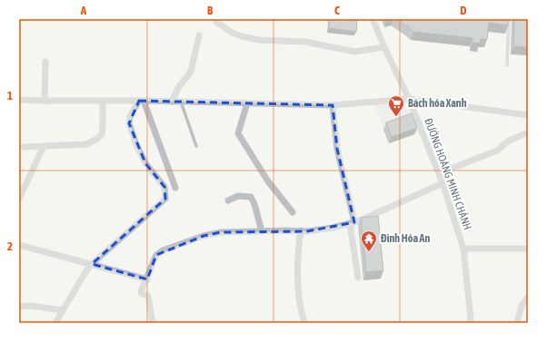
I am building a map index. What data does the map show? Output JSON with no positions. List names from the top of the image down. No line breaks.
{"streets":{"street":["ĐƯỜNG HOÀNG MINH CHÁNH"]},"places":{"supermarket":["Bách hóa Xanh"],"temple":["Đình Hóa An"]},"grid":{"columns":["A","B","C","D"],"rows":["1","2"]}}
